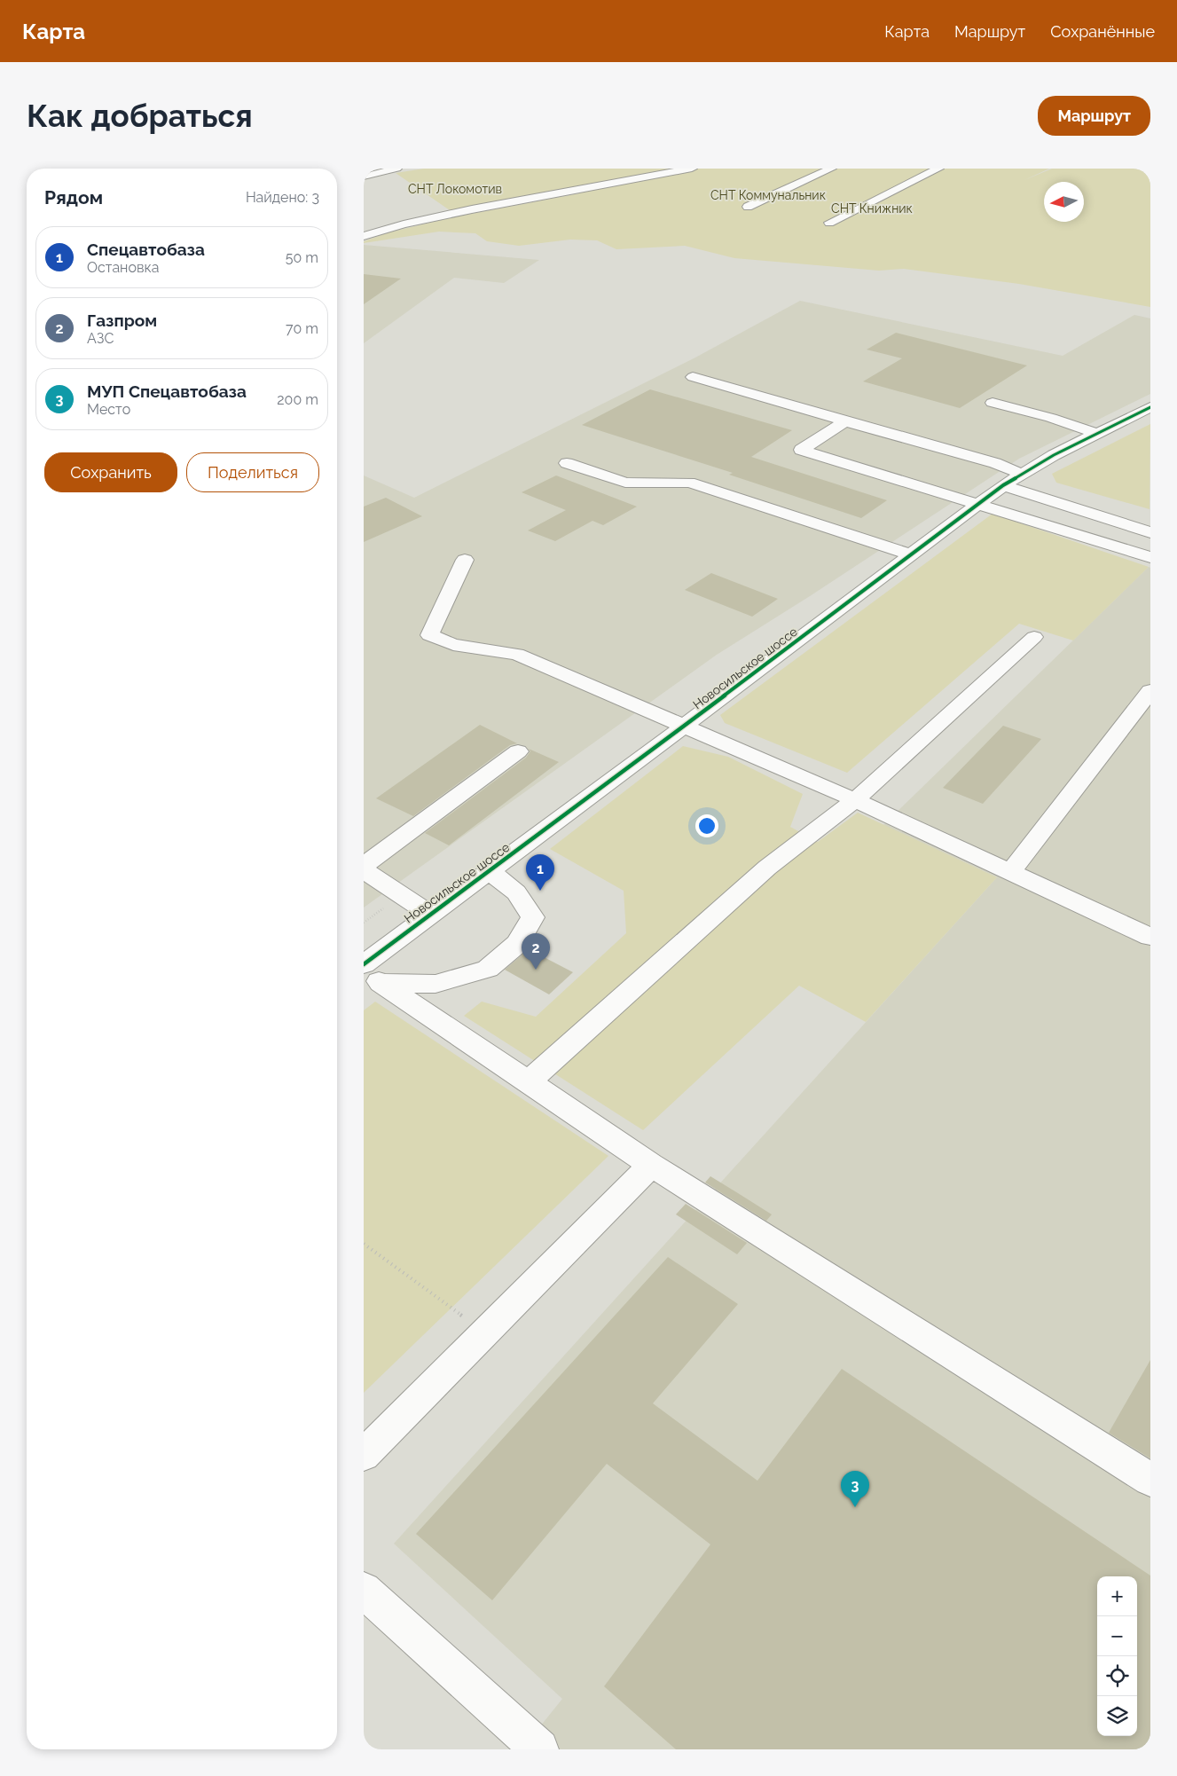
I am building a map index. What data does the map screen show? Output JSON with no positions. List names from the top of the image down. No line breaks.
{"streets":{"street":["Новосильское шоссе"]},"parks":["СНТ Локомотив","СНТ Коммунальник","СНТ Книжник"],"north":"left","page":{"header":"Карта","nav":["Карта","Маршрут","Сохранённые"],"buttons":["Маршрут",["Сохранить","Поделиться"]],"title":"Как добраться","heading":["Рядом","Найдено: 3"],"list":[{"mark":"1","name":"Спецавтобаза","note":"Остановка","value":"50 m"},{"mark":"2","name":"Газпром","note":"АЗС","value":"70 m"},{"mark":"3","name":"МУП Спецавтобаза","note":"Место","value":"200 m"}],"pins":["1","2","3"],"map_buttons":["+","−"]}}
